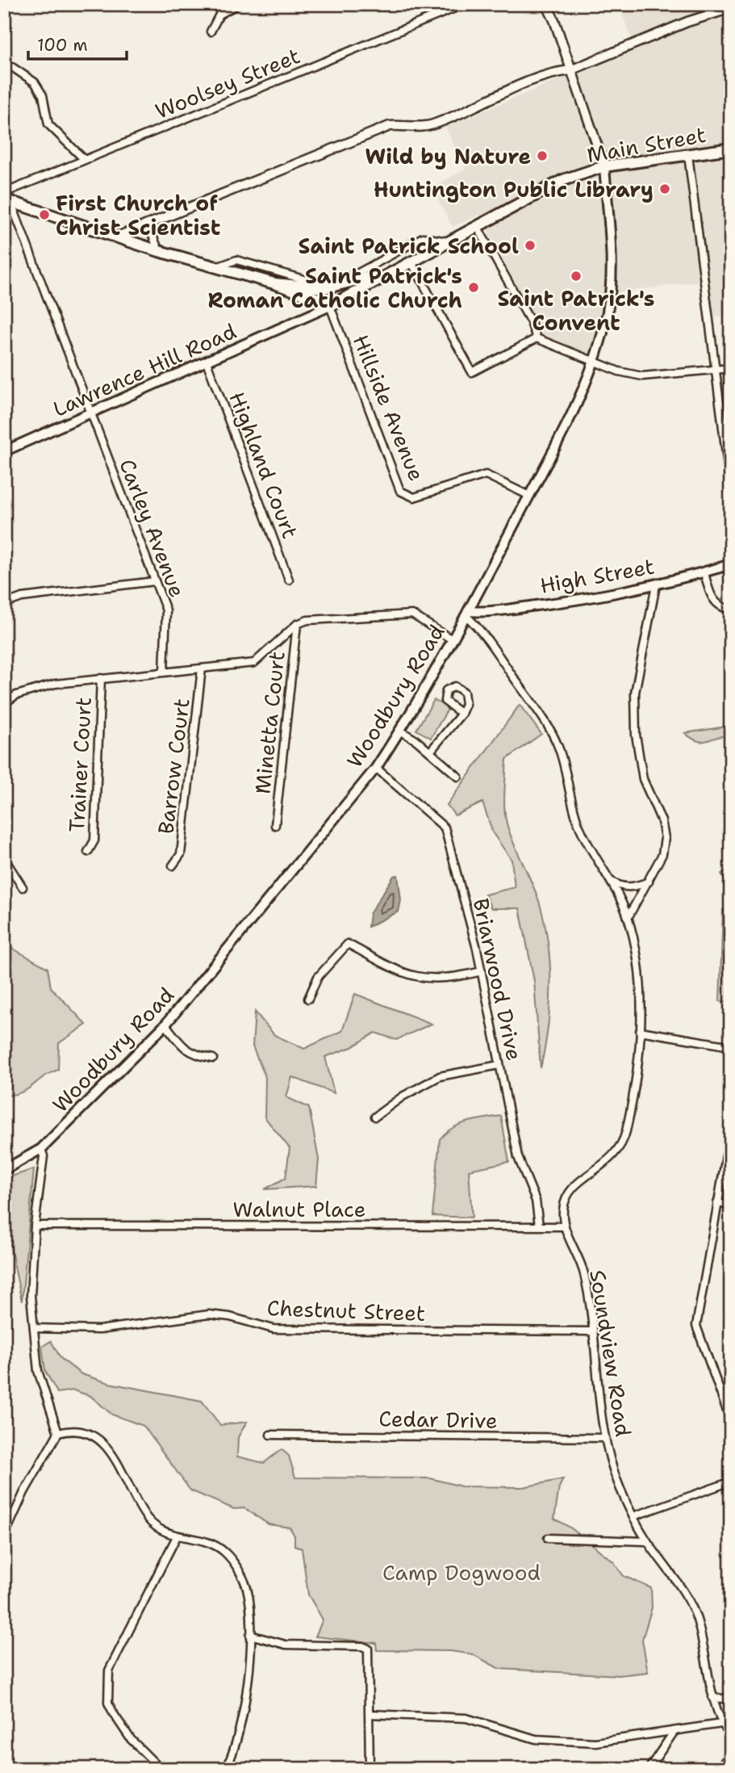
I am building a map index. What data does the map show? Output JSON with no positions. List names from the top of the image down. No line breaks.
{"streets":{"main road":["Main Street","Lawrence Hill Road","High Street","Woodbury Road"],"street":["Woolsey Street","Hillside Avenue","Highland Court","Carley Avenue","Minetta Court","Trainer Court","Barrow Court","Briarwood Drive","Walnut Place","Chestnut Street","Soundview Road","Cedar Drive"]},"crossings":[["Main Street","Lawrence Hill Road"],["Main Street","Hillside Avenue"],["Main Street","Carley Avenue"],["Main Street","Woodbury Road"],["Lawrence Hill Road","Hillside Avenue"],["Lawrence Hill Road","Highland Court"],["Lawrence Hill Road","Carley Avenue"],["Hillside Avenue","Woodbury Road"],["High Street","Woodbury Road"],["High Street","Soundview Road"],["Woodbury Road","Briarwood Drive"],["Woodbury Road","Soundview Road"],["Briarwood Drive","Walnut Place"],["Walnut Place","Soundview Road"],["Chestnut Street","Soundview Road"],["Soundview Road","Cedar Drive"]],"parks":["Camp Dogwood"],"places":["Wild by Nature","Huntington Public Library","First Church of Christ Scientist","Saint Patrick School","Saint Patrick's Convent","Saint Patrick's Roman Catholic Church"],"scale_bar":"100 m"}
